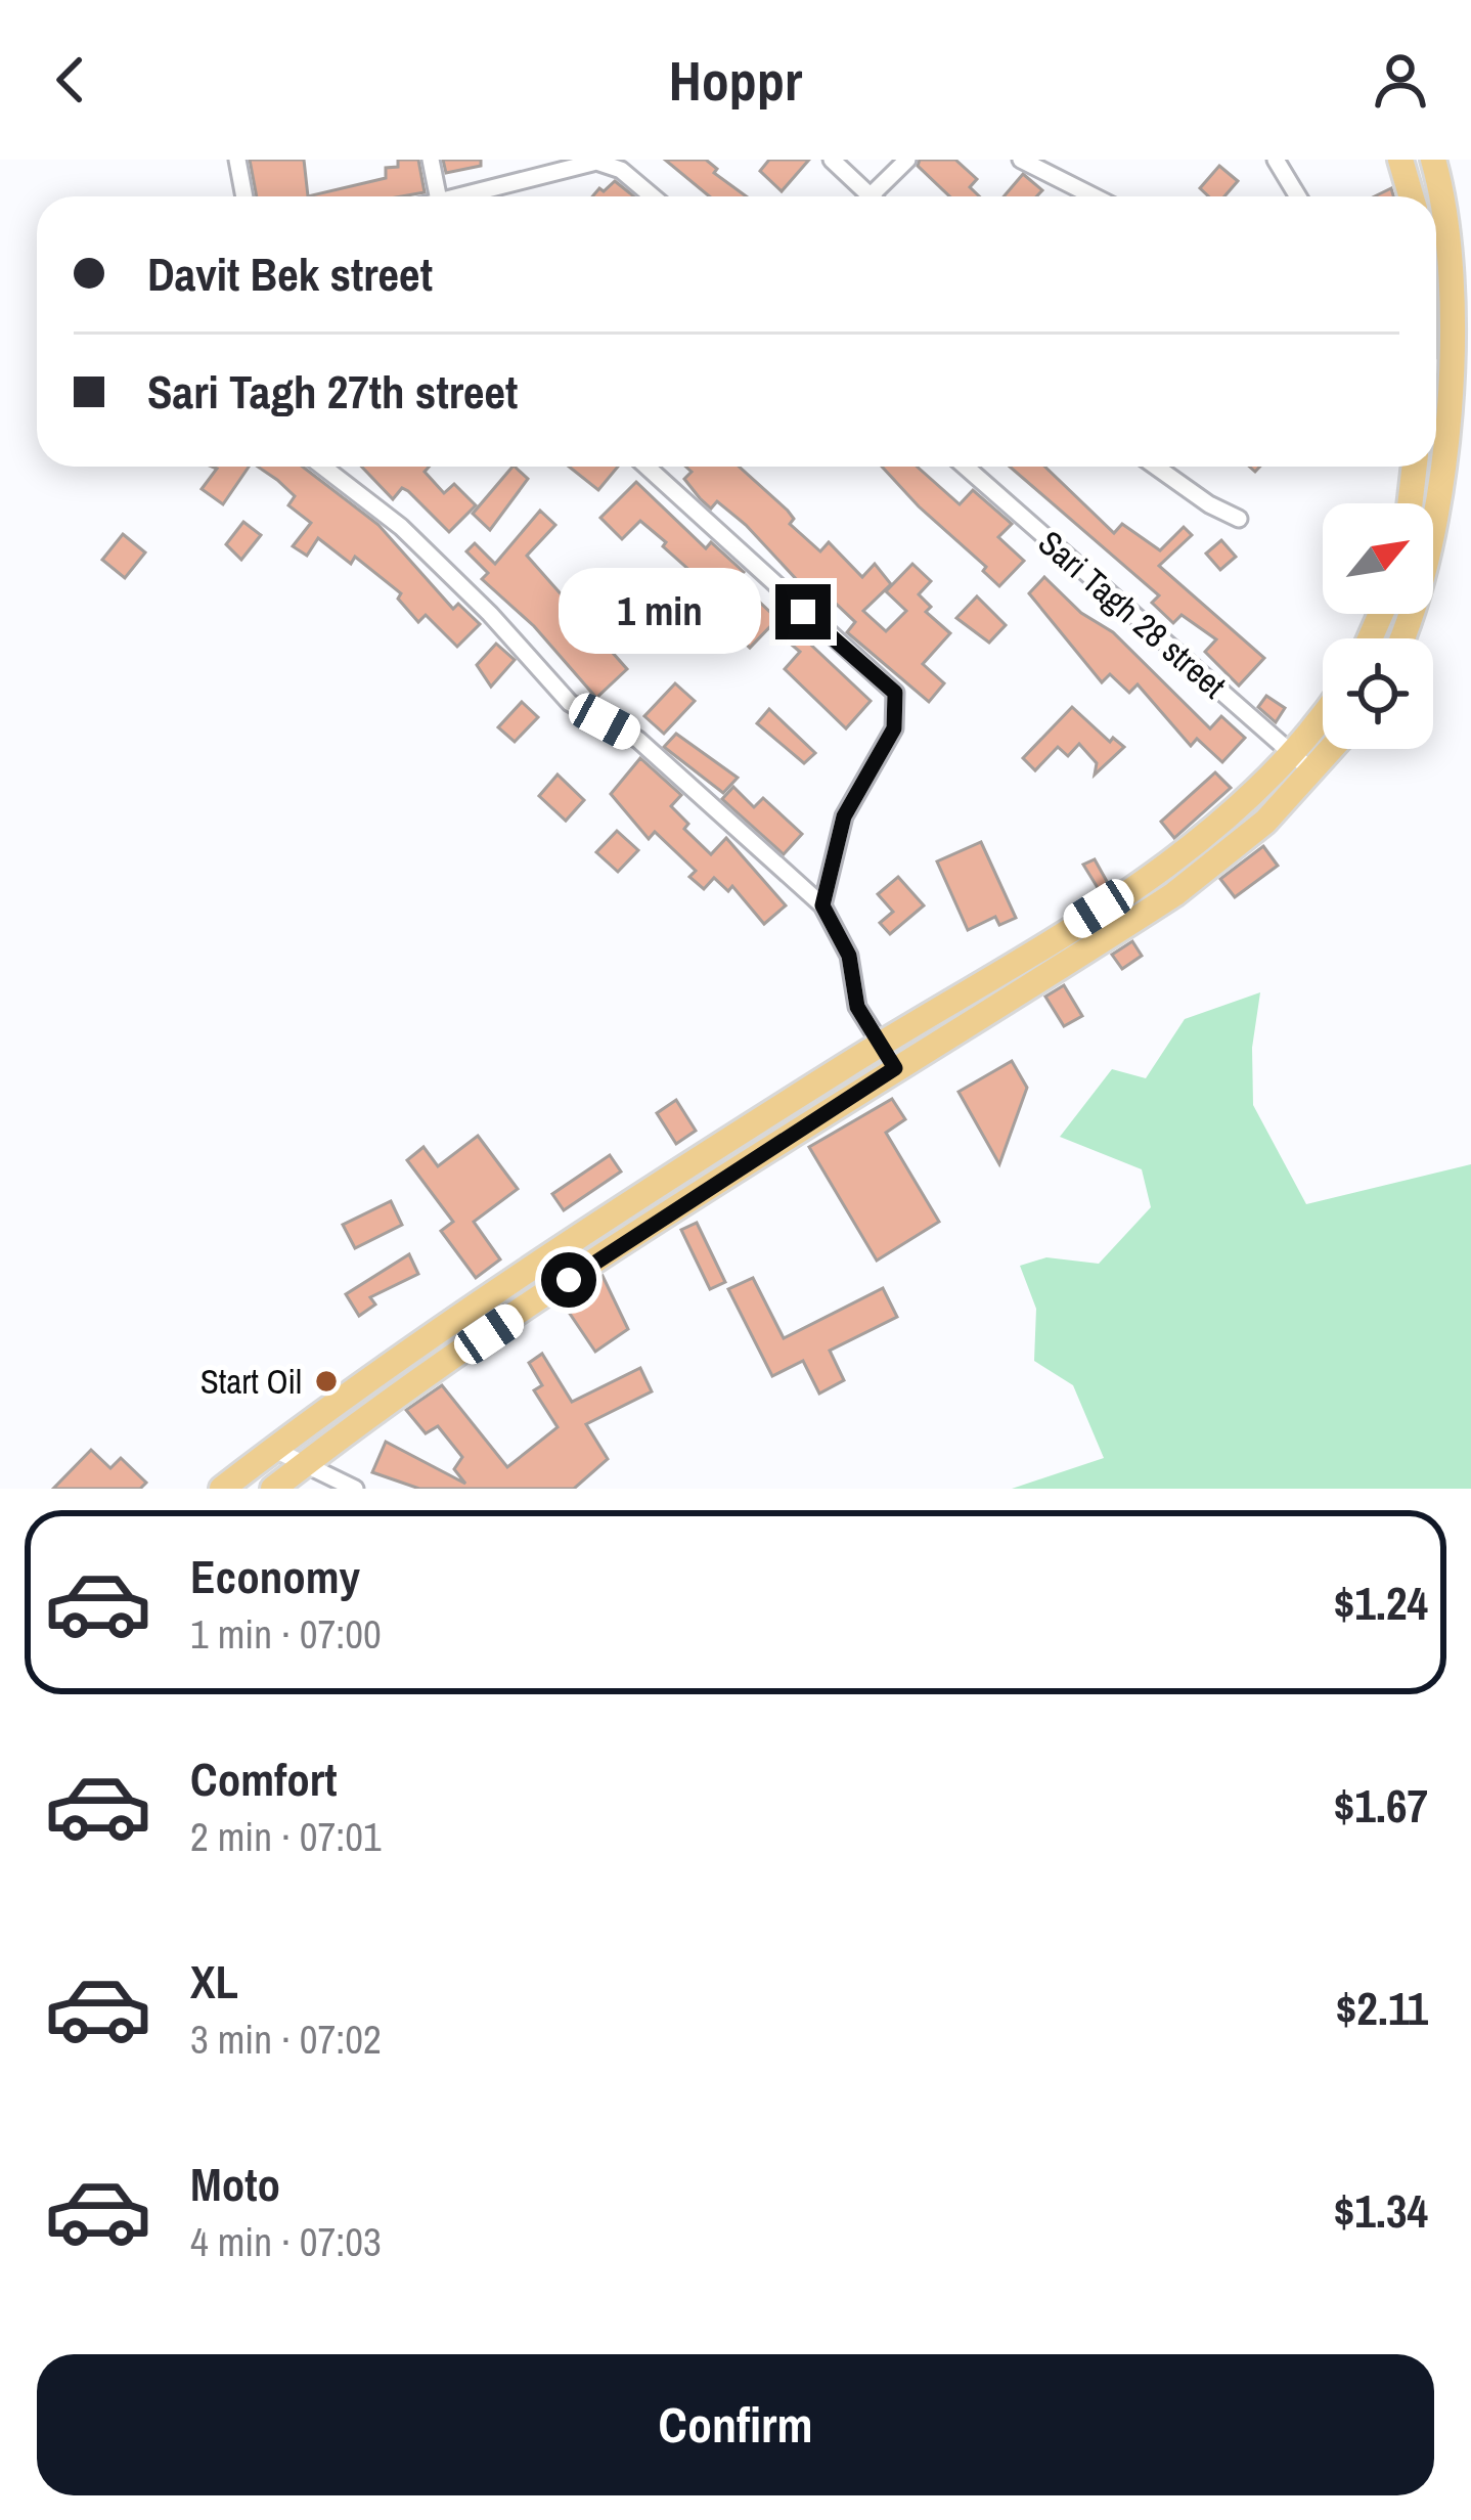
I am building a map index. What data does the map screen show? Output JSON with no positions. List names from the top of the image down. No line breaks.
{"streets":{"street":["Sari Tagh 28 street"]},"places":["Start Oil"],"north":"top right","page":{"header":"Hoppr","banner":["Davit Bek street","Sari Tagh 27th street"],"bubble":"1 min","list":[{"name":"Economy","note":"1 min · 07:00","value":"$1.24"},{"name":"Comfort","note":"2 min · 07:01","value":"$1.67"},{"name":"XL","note":"3 min · 07:02","value":"$2.11"},{"name":"Moto","note":"4 min · 07:03","value":"$1.34"}],"buttons":"Confirm"}}
